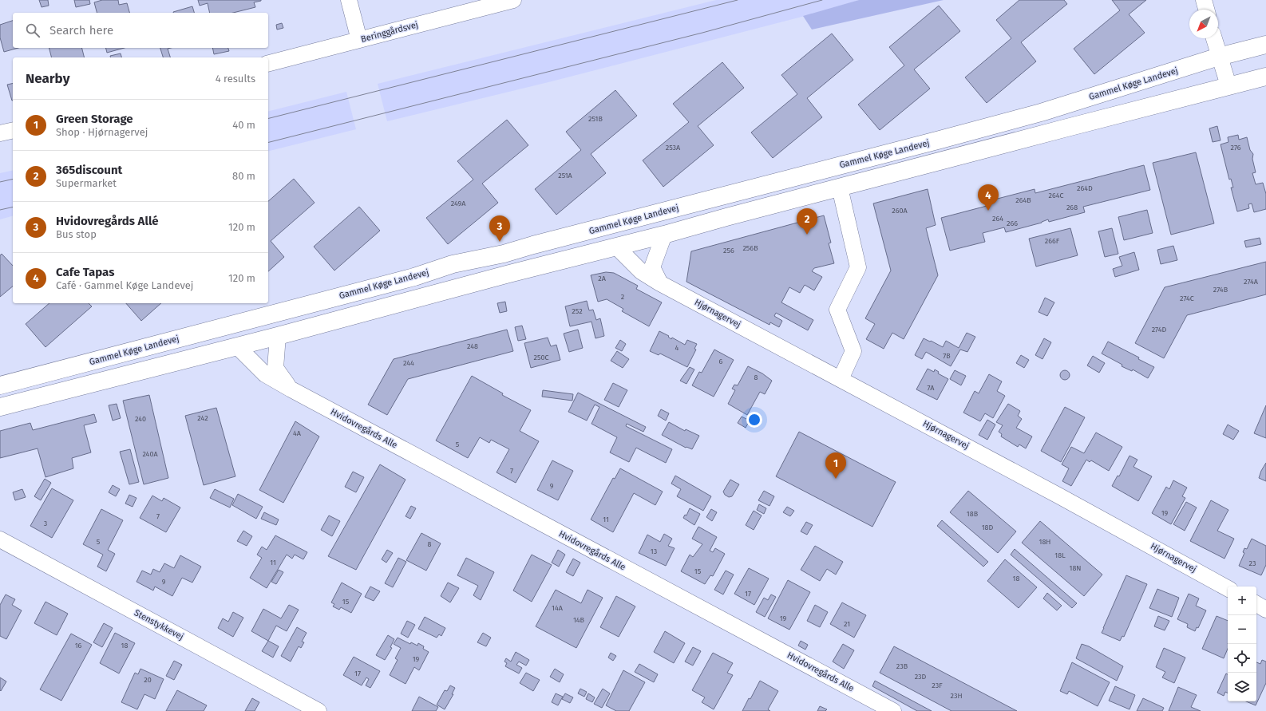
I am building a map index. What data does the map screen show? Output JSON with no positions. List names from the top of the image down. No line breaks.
{"streets":{"main road":["Gammel Køge Landevej"],"street":["Beringgårdsvej","Hjørnagervej","Hvidovregårds Alle","Stenstykkevej"]},"house_numbers":["251B","253A","276","251A","264D","264C","264B","249A","268","260A","264","266","266F","256B","256","2A","274A","274B","2","274C","252","274D","248","4","7B","250C","6","244","8","7A","242","240","4A","5","240A","7","9","19","18B","7","11","3","18D","5","18H","8","13","18L","11","23","18N","15","18","9","17","15","14A","19","14B","21","16","18","19","23B","17","23D","20","23F","23H"],"north":"bottom left","page":{"search":"Search here","heading":["Nearby","4 results"],"list":[{"mark":"1","name":"Green Storage","note":"Shop · Hjørnagervej","value":"40 m"},{"mark":"2","name":"365discount","note":"Supermarket","value":"80 m"},{"mark":"3","name":"Hvidovregårds Allé","note":"Bus stop","value":"120 m"},{"mark":"4","name":"Cafe Tapas","note":"Café · Gammel Køge Landevej","value":"120 m"}],"pins":["4","2","3","1"],"map_buttons":["+","−"]}}
